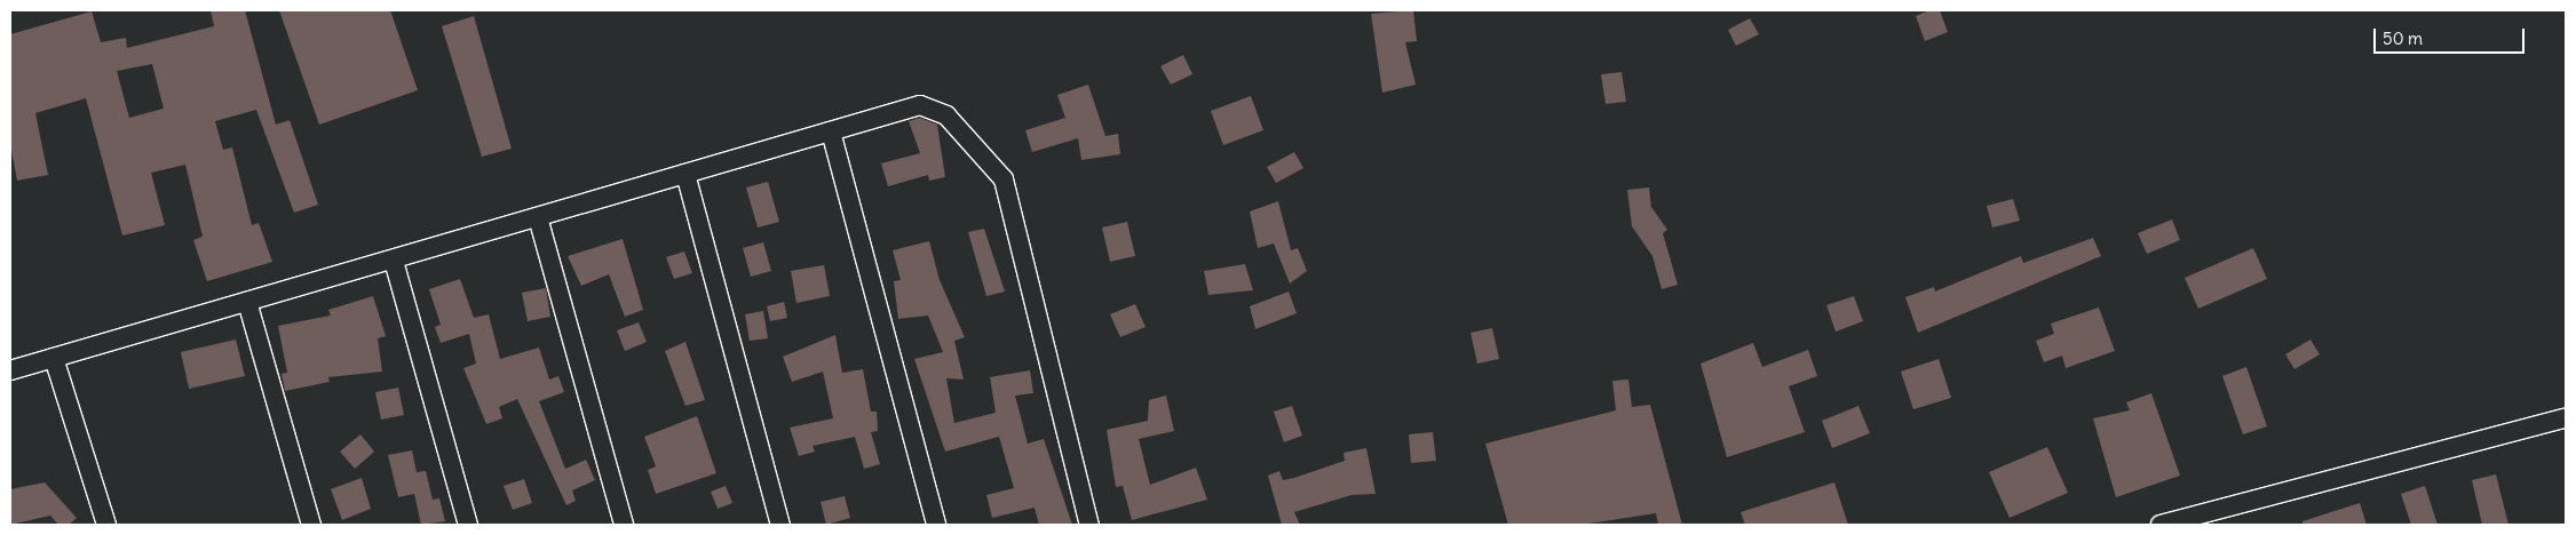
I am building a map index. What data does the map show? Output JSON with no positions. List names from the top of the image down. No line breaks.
{"scale_bar":"50 m"}
